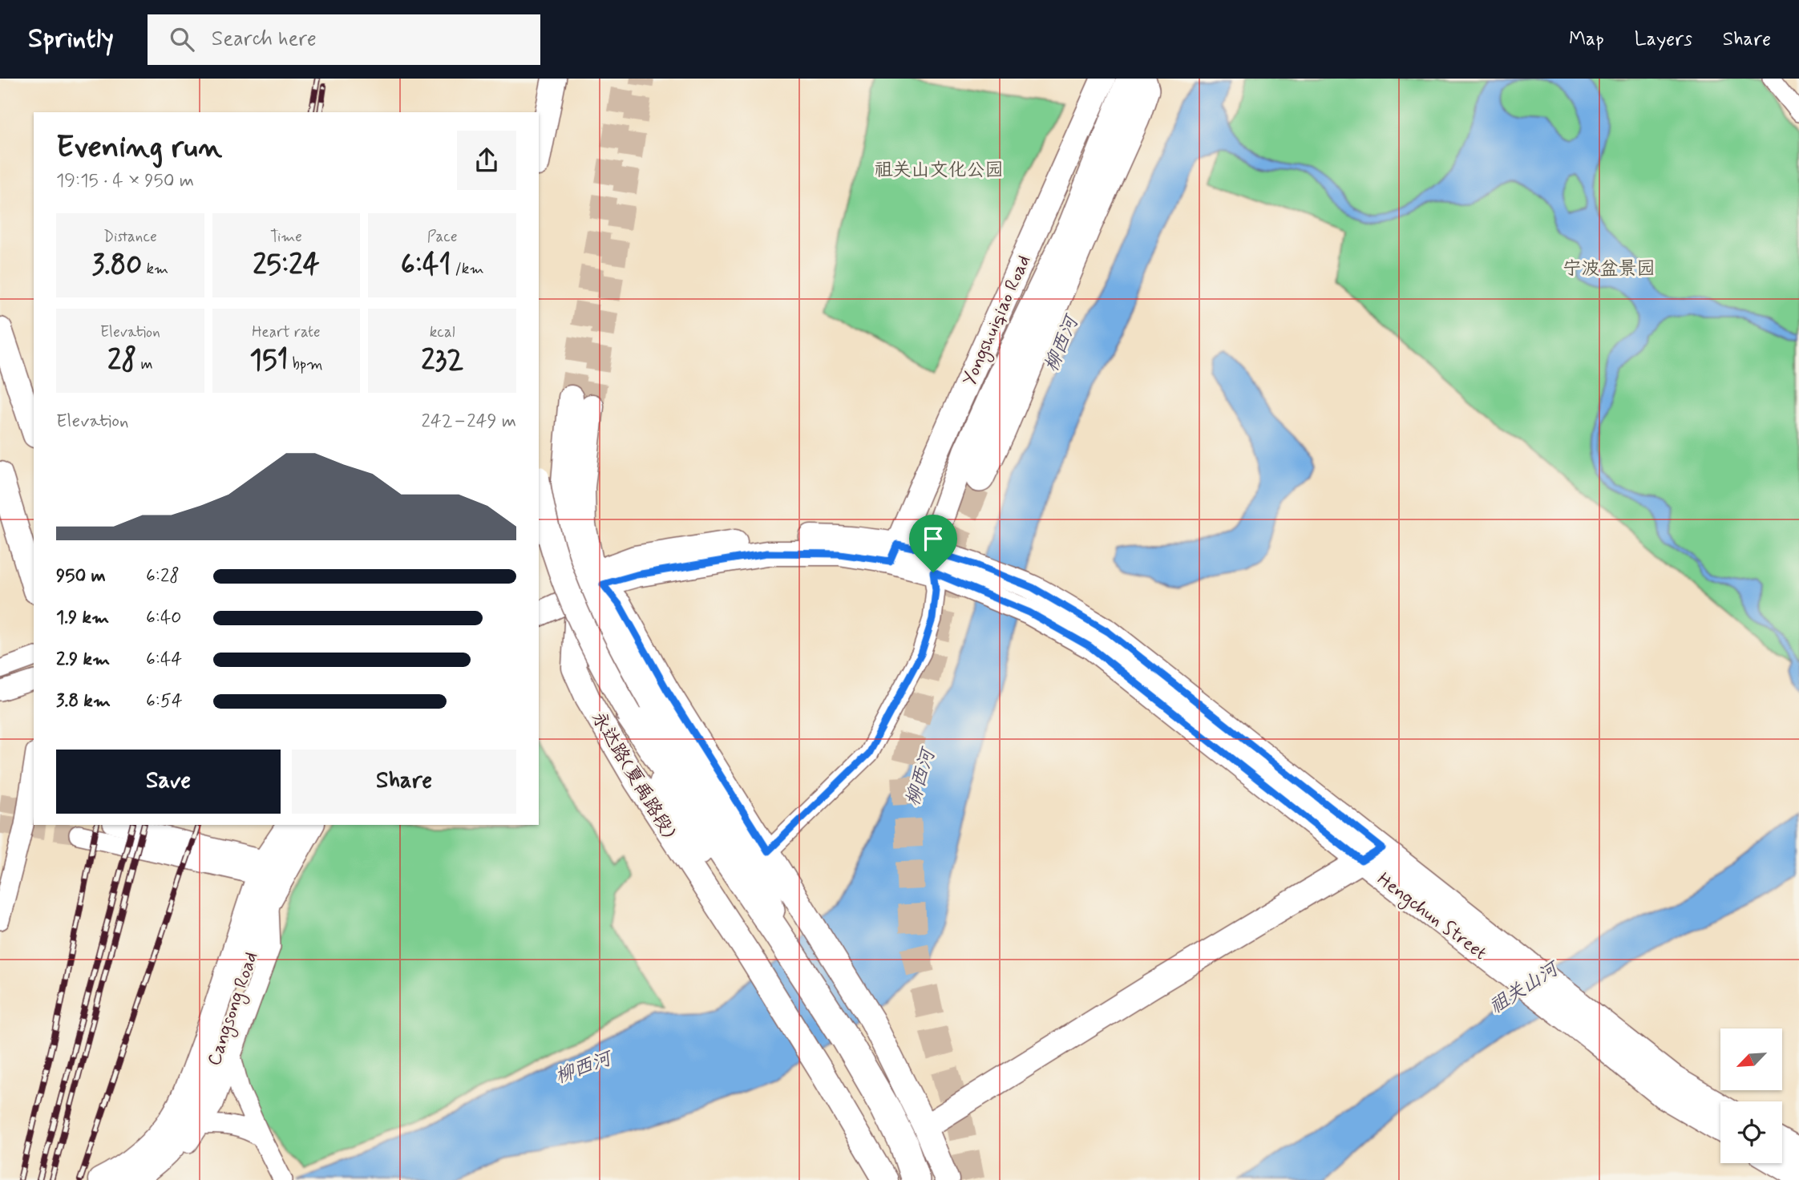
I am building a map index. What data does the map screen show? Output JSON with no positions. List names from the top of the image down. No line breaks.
{"streets":{"main road":["Yongshuiqiao Road","永达路(夏禹路段)","Hengchun Street","Cangsong Road"]},"water":["柳西河","祖关山河"],"parks":["祖关山文化公园","宁波盆景园"],"north":"bottom left","page":{"header":"Sprintly","search":"Search here","nav":["Map","Layers","Share"],"heading":["Evening run","19:15 · 4 × 950 m"],"stats":[["Distance","3.80 km"],["Time","25:24"],["Pace","6:41 /km"],["Elevation","28 m"],["Heart rate","151 bpm"],["kcal","232"]],"chart":["Elevation","242–249 m"],"list":[{"name":"950 m","note":"6:28"},{"name":"1.9 km","note":"6:40"},{"name":"2.9 km","note":"6:44"},{"name":"3.8 km","note":"6:54"}],"buttons":["Save","Share"]}}
